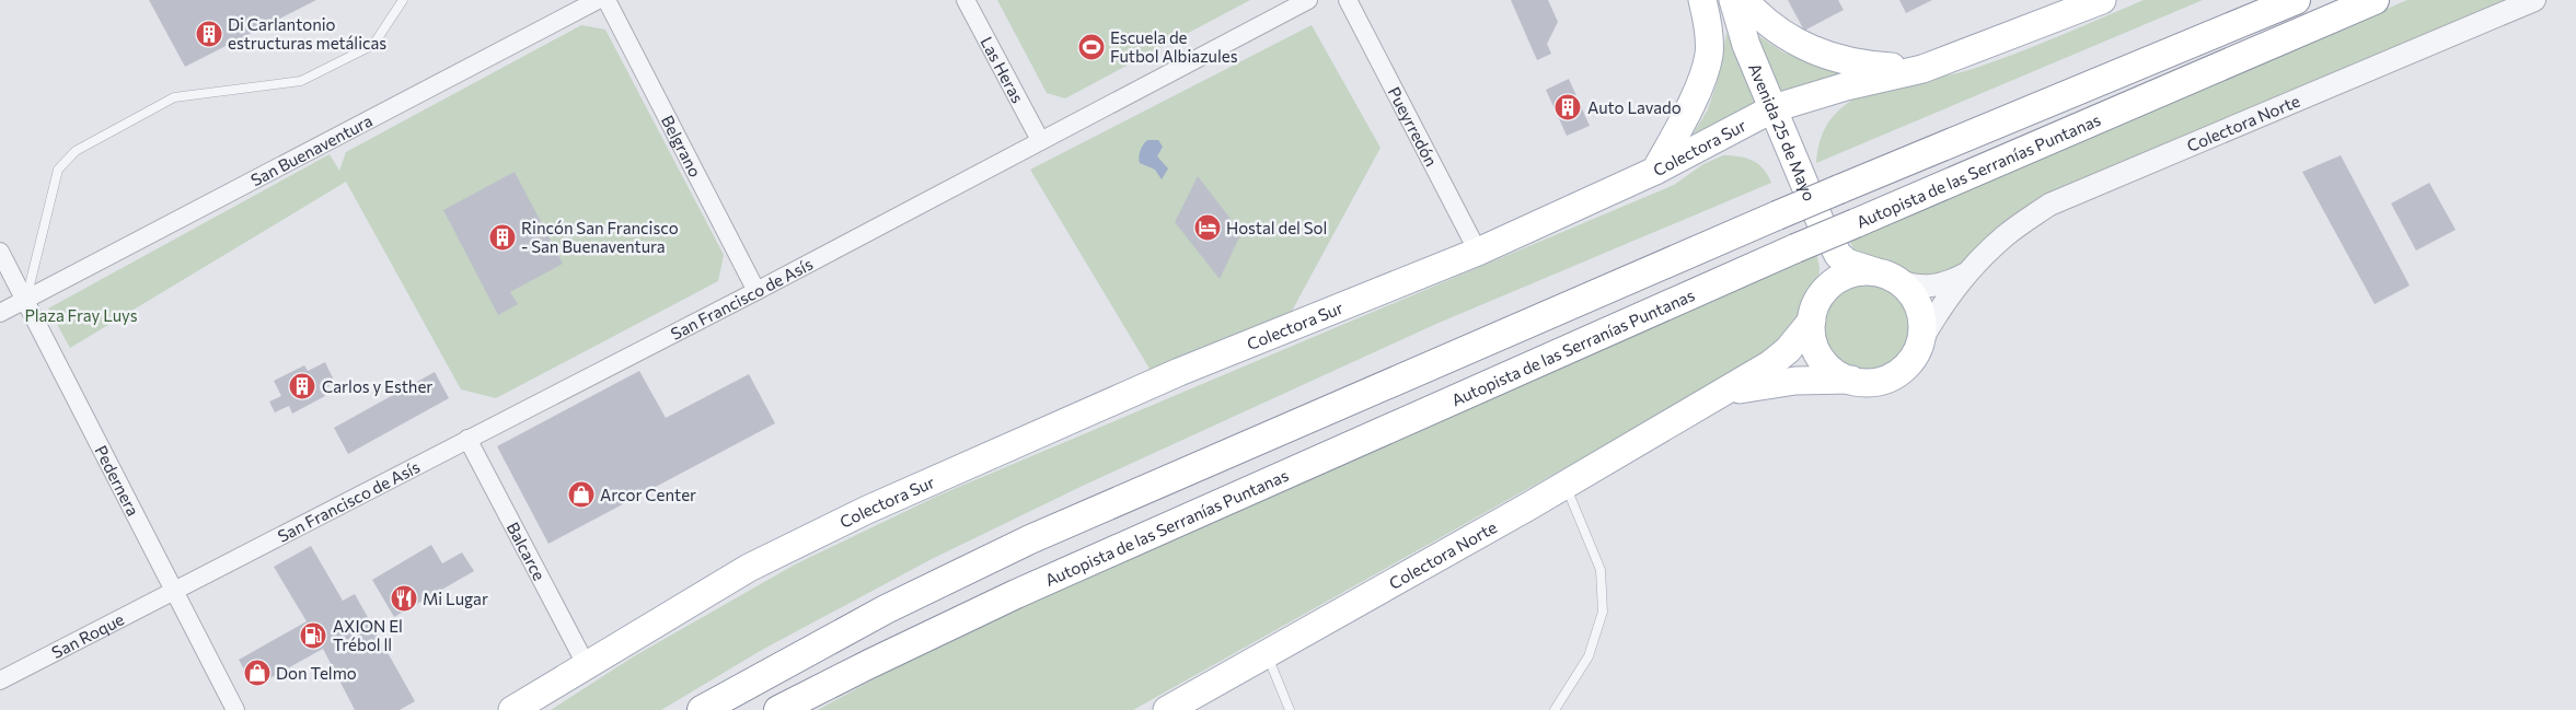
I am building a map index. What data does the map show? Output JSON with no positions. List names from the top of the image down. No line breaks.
{"streets":{"highway":["Autopista de las Serranías Puntanas"],"main road":["Colectora Norte","Avenida 25 de Mayo","Colectora Sur"],"street":["Las Heras","Pueyrredón","Belgrano","San Buenaventura","San Francisco de Asís","Pedernera","Balcarce","San Roque"]},"crossings":[["Las Heras","San Francisco de Asís"],["Colectora Norte","Avenida 25 de Mayo"],["Pueyrredón","Colectora Sur"],["Avenida 25 de Mayo","Colectora Sur"],["Belgrano","San Francisco de Asís"],["Colectora Sur","Balcarce"],["San Buenaventura","Pedernera"],["San Francisco de Asís","Pedernera"],["San Francisco de Asís","Balcarce"],["San Francisco de Asís","San Roque"],["Pedernera","San Roque"]],"parks":["Plaza Fray Luys"],"places":{"building":["Di Carlantonio estructuras metálicas","Auto Lavado","Rincón San Francisco - San Buenaventura","Carlos y Esther"],"sports":["Escuela de Futbol Albiazules"],"hotel":["Hostal del Sol"],"shop":["Arcor Center","Don Telmo"],"restaurant":["Mi Lugar"],"fuel station":["AXION El Trébol ll"]}}
